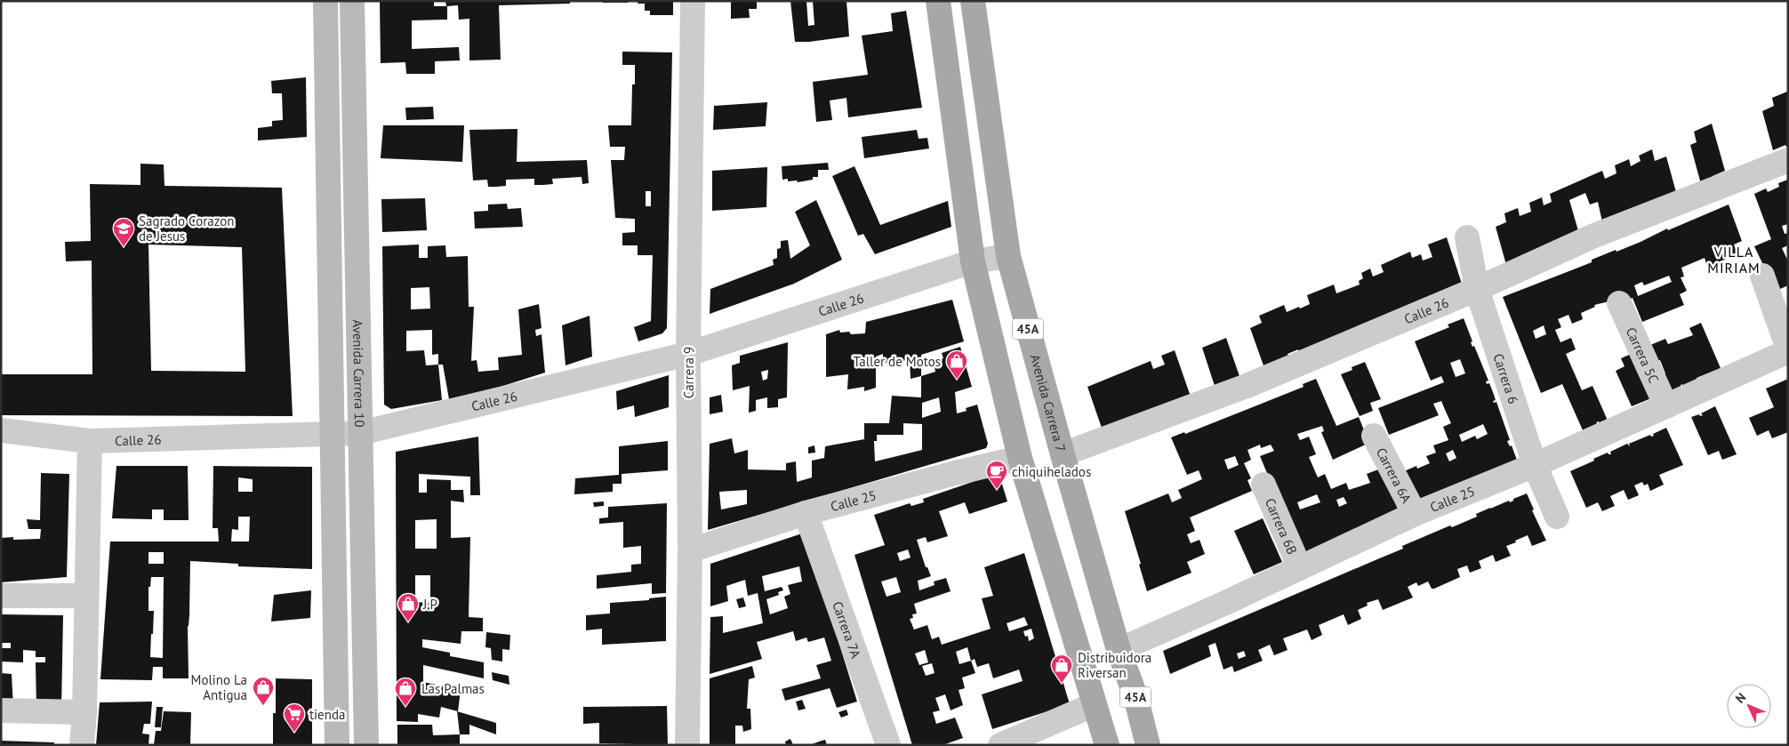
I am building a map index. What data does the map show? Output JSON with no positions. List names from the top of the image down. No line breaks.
{"streets":{"main road":["45A","Avenida Carrera 10","Avenida Carrera 7"],"street":["Calle 26","Carrera 5C","Carrera 9","Carrera 6","Carrera 6A","Calle 25","Carrera 6B","Carrera 7A"]},"crossings":[["Calle 26","Avenida Carrera 10"],["Calle 26","Carrera 9"],["Calle 26","Carrera 6"],["Calle 26","Avenida Carrera 7"],["Carrera 5C","Calle 25"],["Carrera 9","Calle 25"],["Carrera 6","Calle 25"],["Avenida Carrera 7","Calle 25"],["Carrera 6A","Calle 25"],["Calle 25","Carrera 6B"],["Calle 25","Carrera 7A"]],"districts":["VILLA MIRIAM"],"places":{"school or university":["Sagrado Corazon de Jesus"],"shop":["Taller de Motos","J.P","Distribuidora Riversan","Molino La Antigua","Las Palmas"],"cafe":["chiquihelados"],"supermarket":["tienda"]},"north":"top left"}
